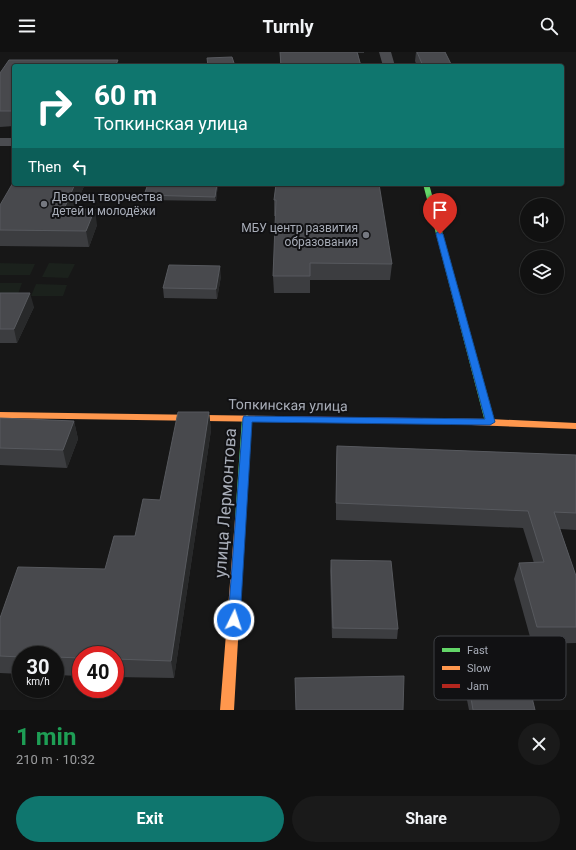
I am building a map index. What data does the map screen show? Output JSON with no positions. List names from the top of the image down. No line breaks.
{"streets":{"street":["Топкинская улица","улица Лермонтова"]},"crossings":[["Топкинская улица","улица Лермонтова"]],"places":["Дворец творчества детей и молодёжи","МБУ центр развития образования"],"legend":["Fast","Slow","Jam"],"page":{"header":"Turnly","turn":["60 m","Топкинская улица"],"then":"Then","speed":"30 km/h","limit":"40","heading":["1 min","210 m · 10:32"],"buttons":["Exit","Share"]}}
